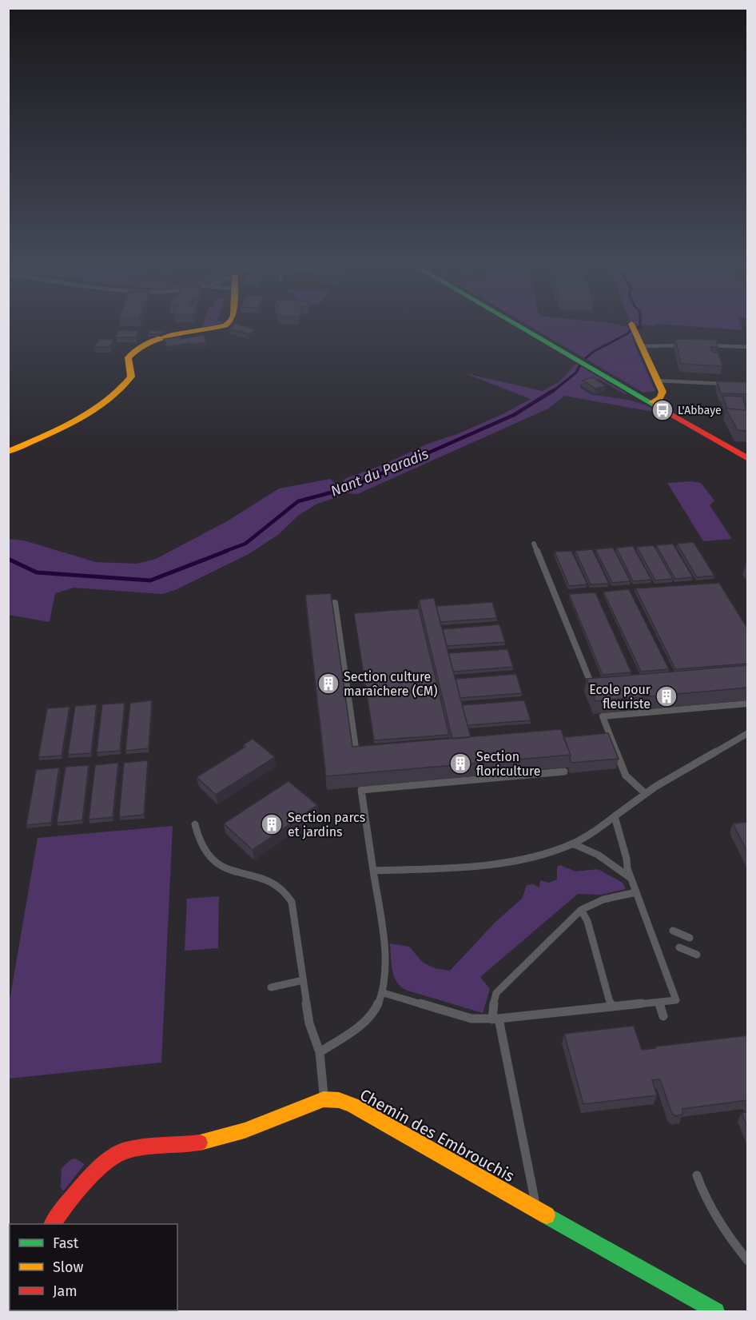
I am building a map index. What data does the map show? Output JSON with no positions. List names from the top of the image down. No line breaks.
{"streets":{"street":["Chemin des Embrouchis"]},"water":["Nant du Paradis"],"places":{"bus stop":["L'Abbaye"],"building":["Section culture maraîchere (CM)","Ecole pour fleuriste","Section floriculture","Section parcs et jardins"]},"legend":["Fast","Slow","Jam"]}
